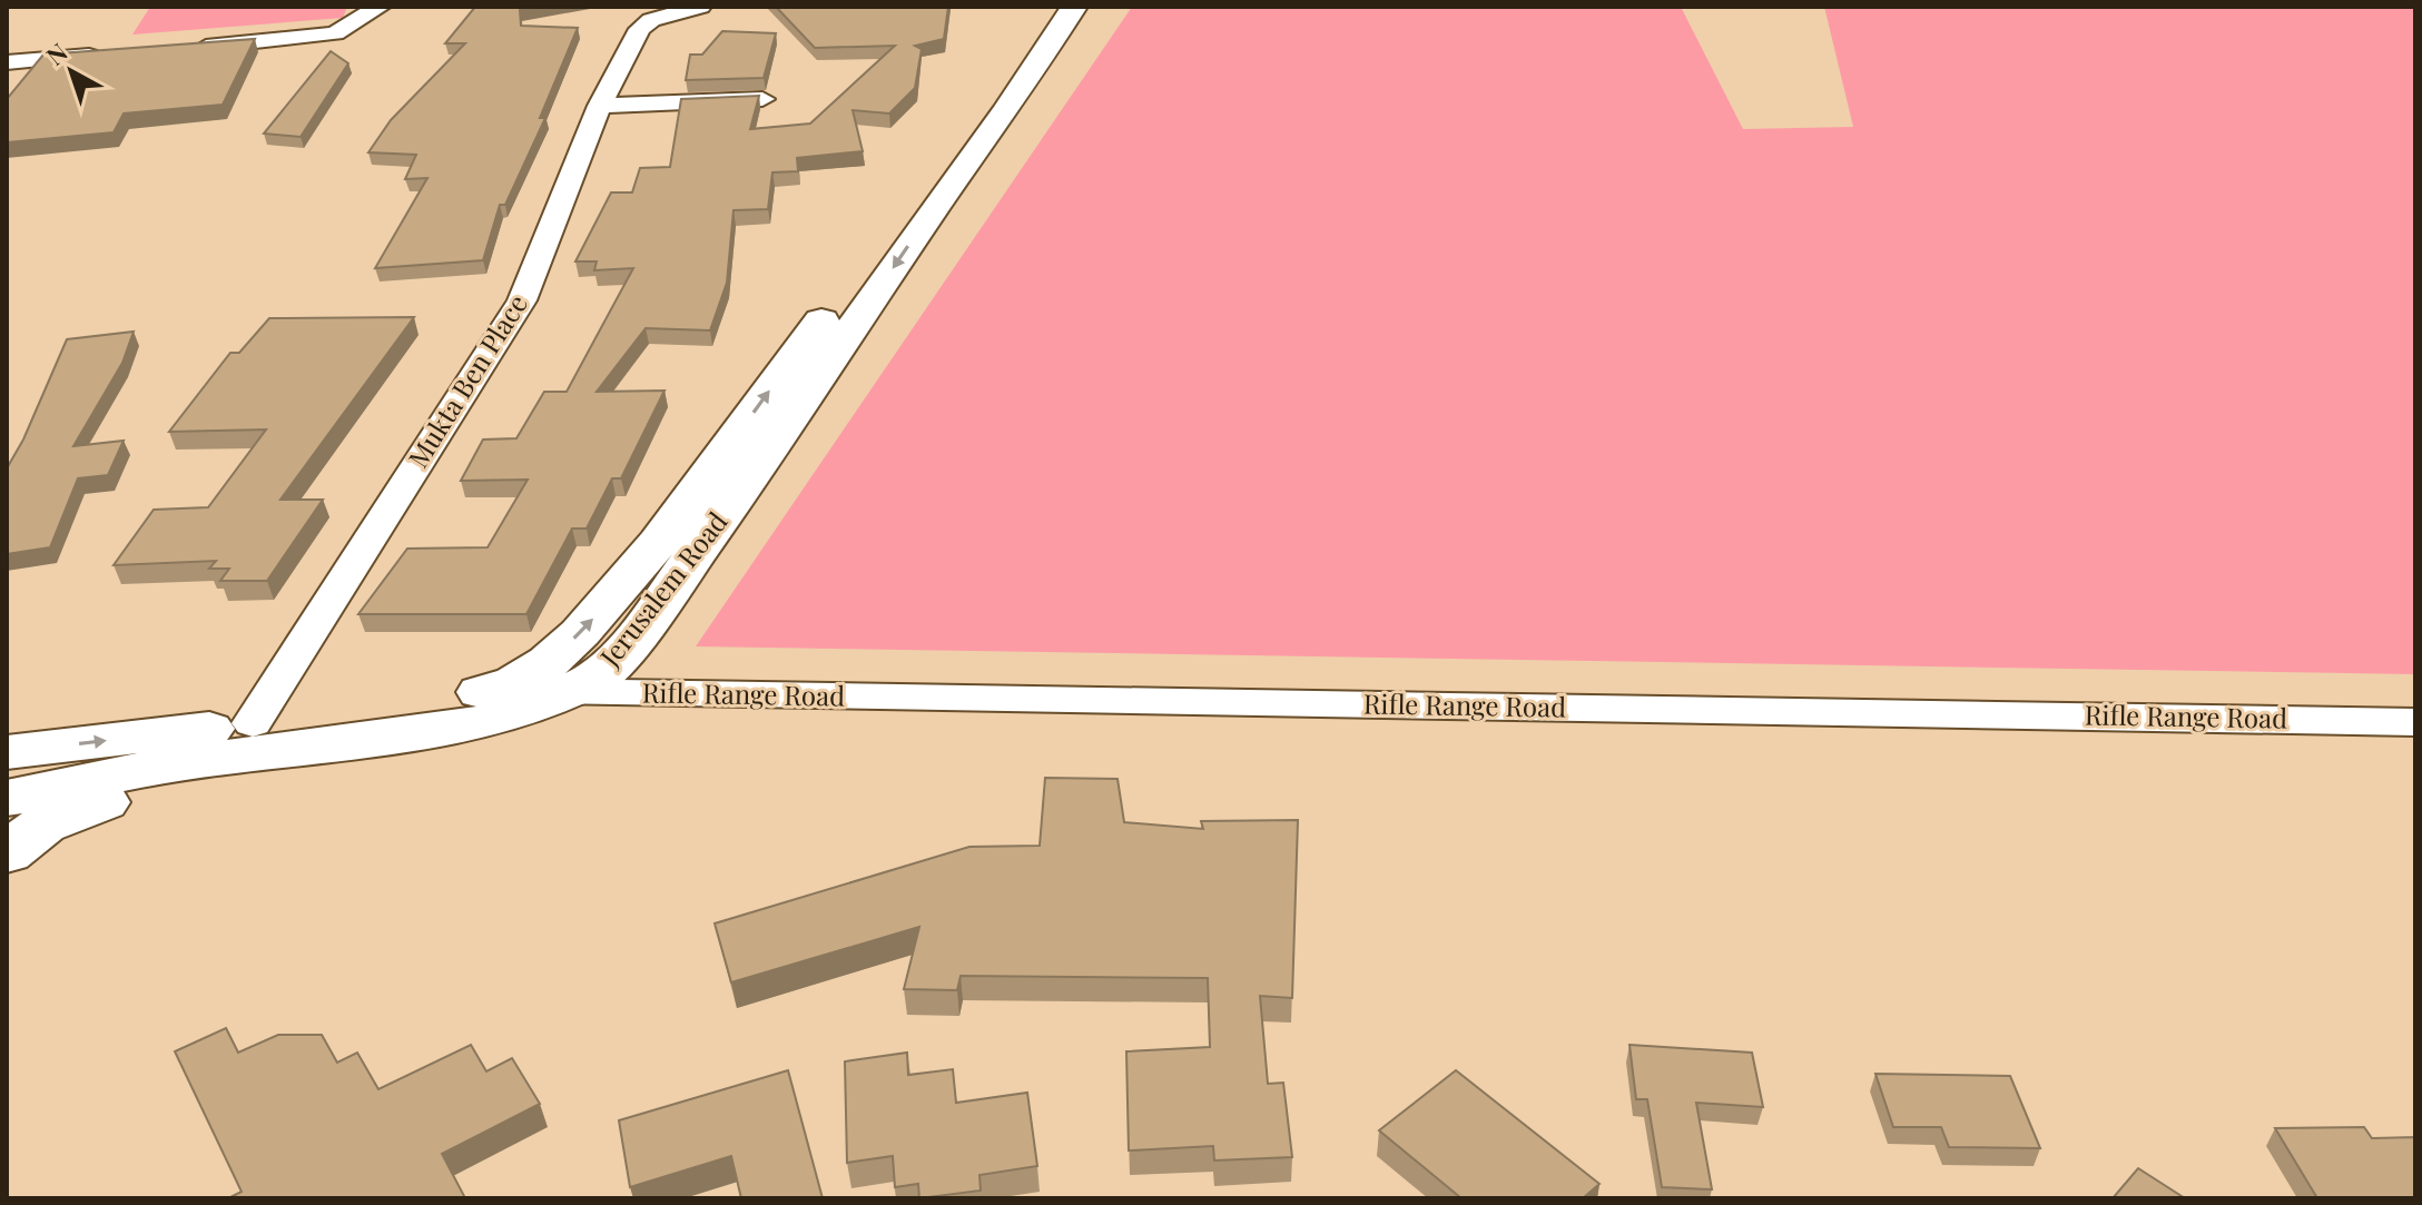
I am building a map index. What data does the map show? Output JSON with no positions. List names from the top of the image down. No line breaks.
{"streets":{"main road":["Jerusalem Road"],"street":["Mukta Ben Place","Rifle Range Road"]},"crossings":[["Mukta Ben Place","Jerusalem Road"],["Jerusalem Road","Rifle Range Road"]],"north":"top left"}
